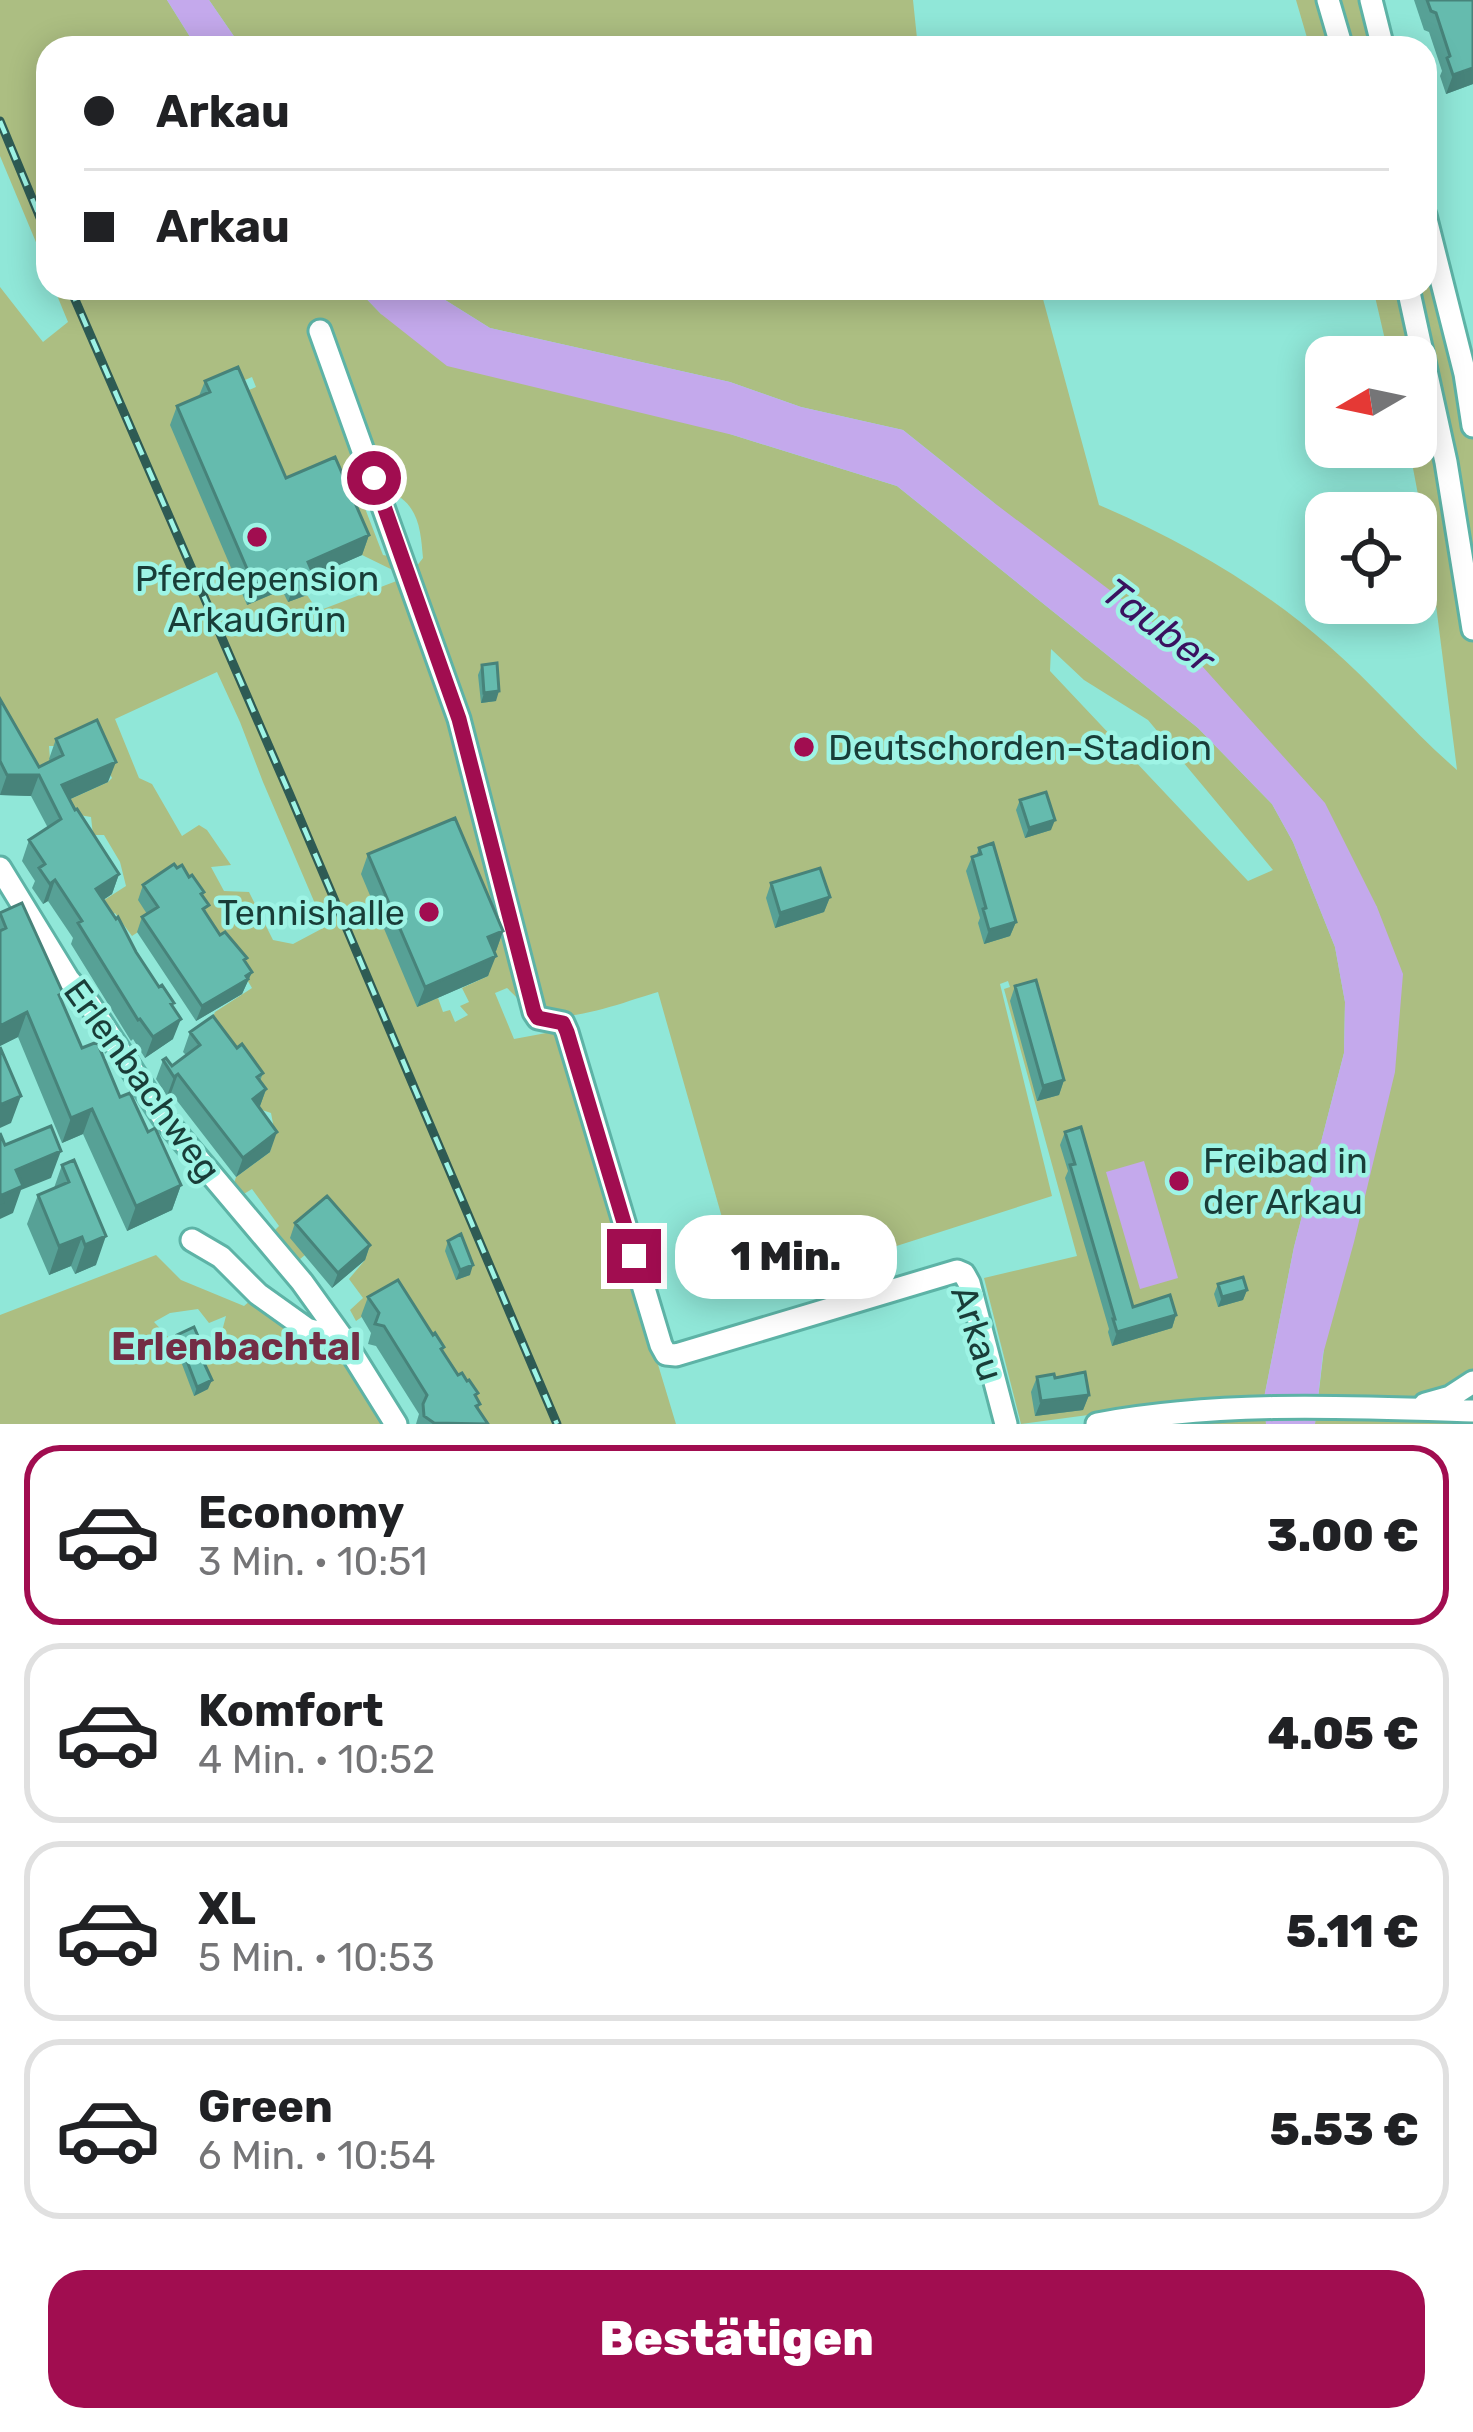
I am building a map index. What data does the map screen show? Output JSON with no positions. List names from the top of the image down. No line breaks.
{"streets":{"street":["Erlenbachweg","Arkau"]},"districts":["Erlenbachtal"],"water":["Tauber"],"places":["Pferdepension ArkauGrün","Deutschorden-Stadion","Tennishalle","Freibad in der Arkau"],"north":"left","page":{"banner":["Arkau","Arkau"],"bubble":"1 Min.","list":[{"name":"Economy","note":"3 Min. · 10:51","value":"3.00 €"},{"name":"Komfort","note":"4 Min. · 10:52","value":"4.05 €"},{"name":"XL","note":"5 Min. · 10:53","value":"5.11 €"},{"name":"Green","note":"6 Min. · 10:54","value":"5.53 €"}],"buttons":"Bestätigen"}}
